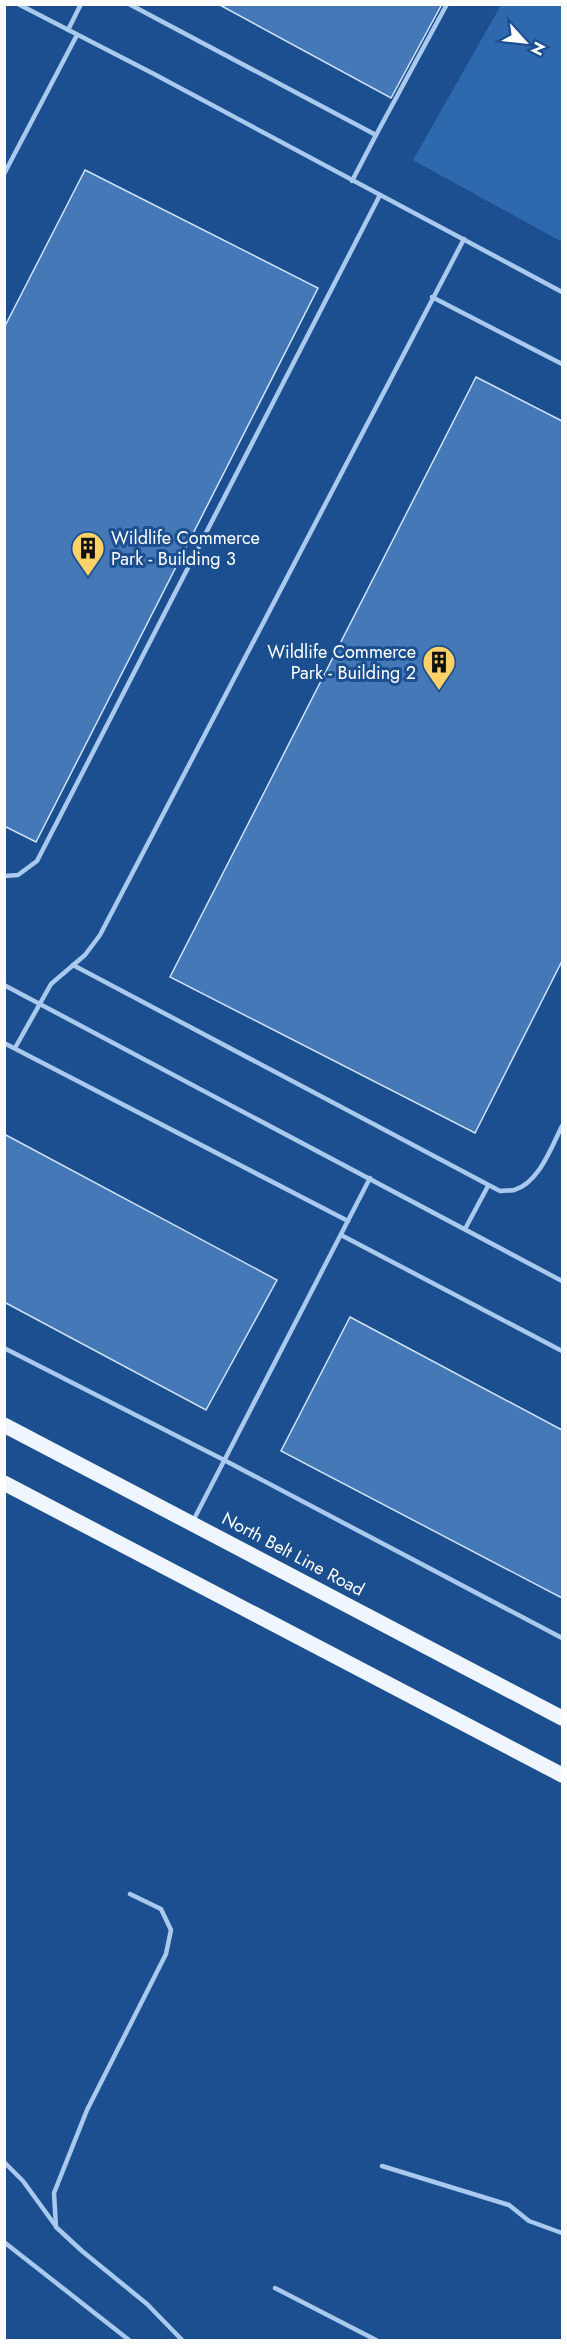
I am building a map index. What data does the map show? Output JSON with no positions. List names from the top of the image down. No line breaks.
{"streets":{"main road":["North Belt Line Road"]},"places":{"building":["Wildlife Commerce Park - Building 3","Wildlife Commerce Park - Building 2"]},"north":"bottom right"}
